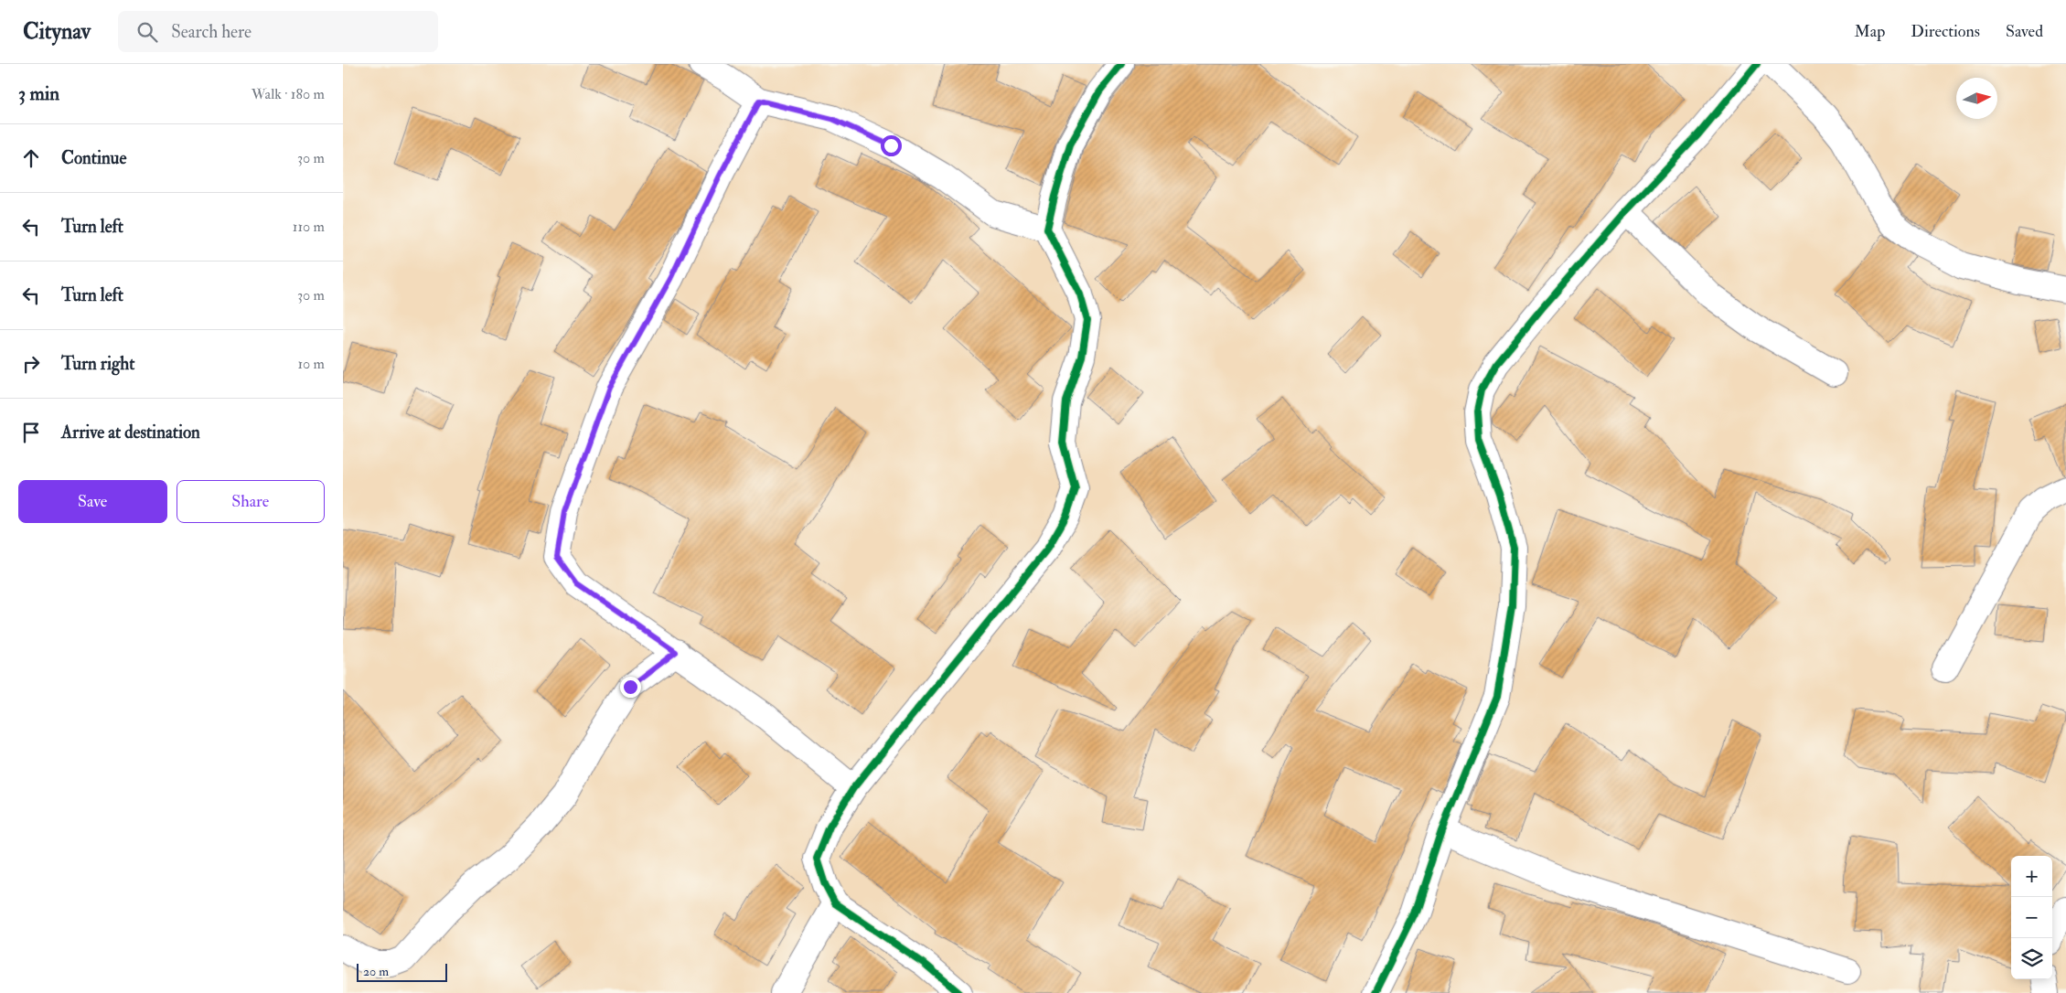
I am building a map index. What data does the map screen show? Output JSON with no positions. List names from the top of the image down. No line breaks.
{"scale_bar":"20 m","north":"right","page":{"header":"Citynav","search":"Search here","nav":["Map","Directions","Saved"],"heading":["3 min","Walk · 180 m"],"list":[["Continue","30 m"],["Turn left","110 m"],["Turn left","30 m"],["Turn right","10 m"],"Arrive at destination"],"buttons":["Save","Share"],"map_buttons":["+","−"],"scale":"20 m"}}
